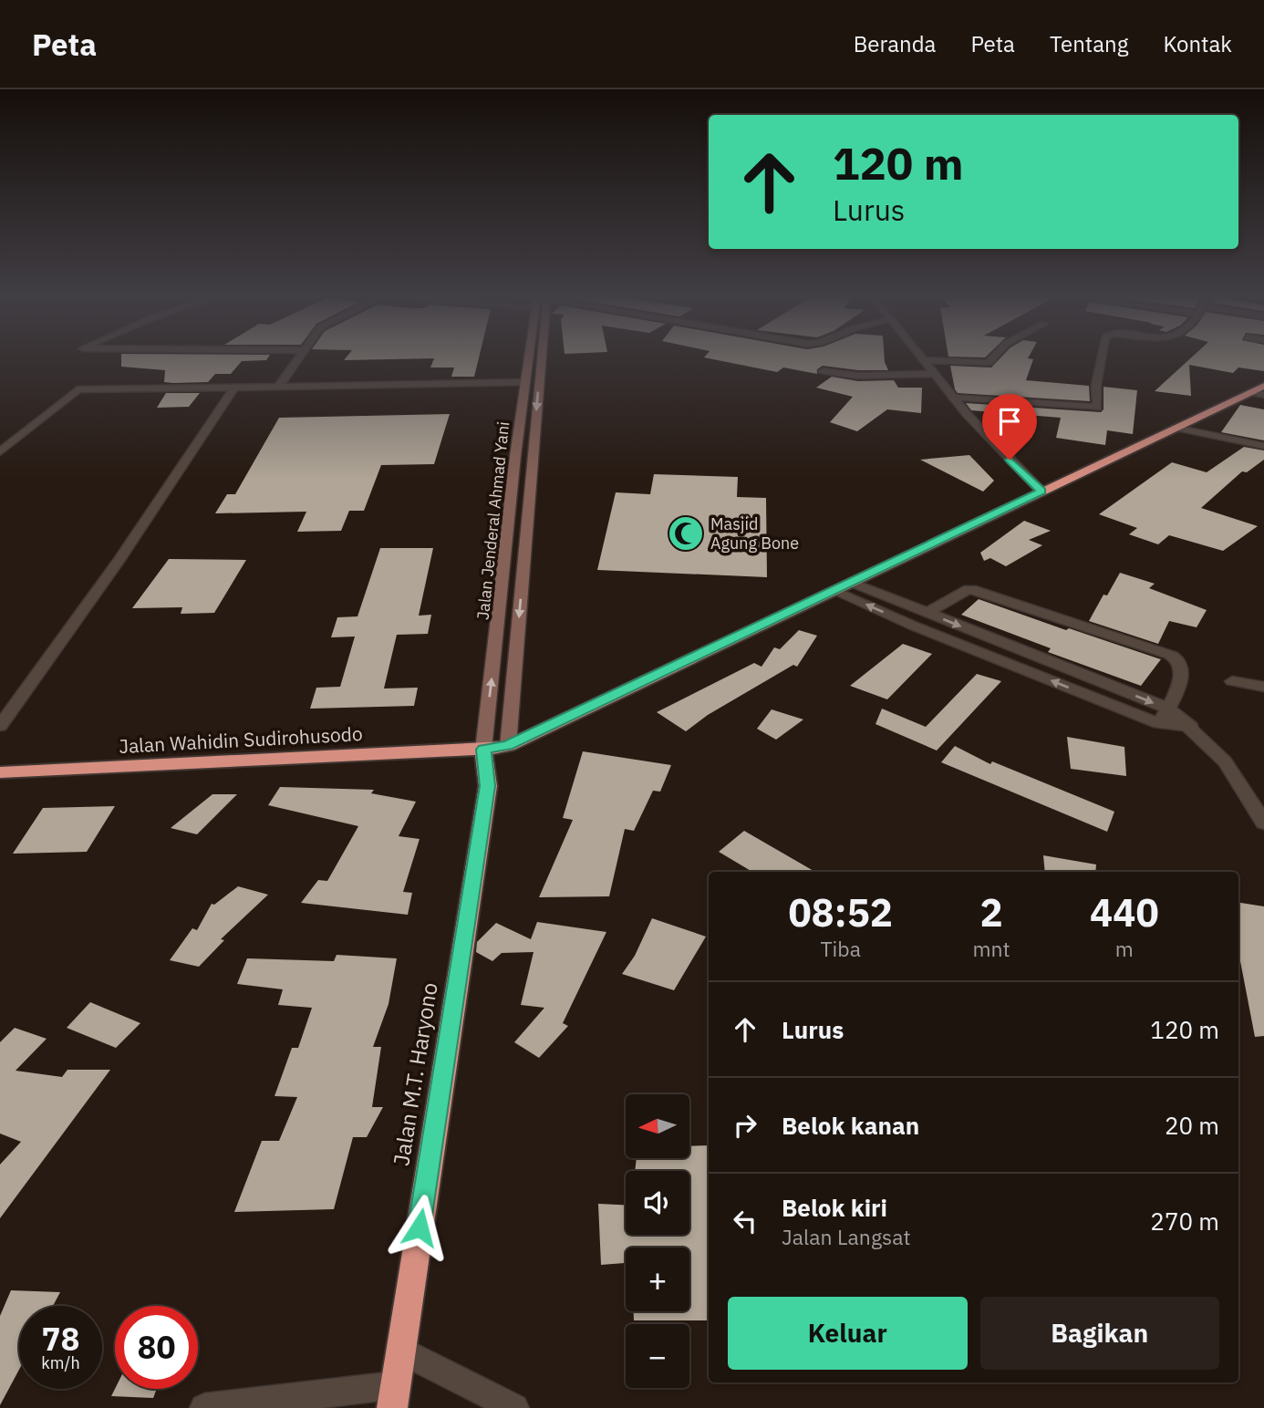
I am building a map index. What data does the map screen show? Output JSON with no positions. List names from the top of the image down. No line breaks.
{"streets":{"highway":["Jalan Wahidin Sudirohusodo","Jalan M.T. Haryono"],"main road":["Jalan Jenderal Ahmad Yani"]},"crossings":[["Jalan Jenderal Ahmad Yani","Jalan Wahidin Sudirohusodo"]],"places":{"mosque":["Masjid Agung Bone"]},"north":"left","page":{"header":"Peta","nav":["Beranda","Peta","Tentang","Kontak"],"turn":["120 m","Lurus"],"eta":["08:52","Tiba","2","mnt","440","m"],"list":[{"name":"Lurus","value":"120 m"},{"name":"Belok kanan","value":"20 m"},{"name":"Belok kiri","note":"Jalan Langsat","value":"270 m"}],"map_buttons":["+","−"],"buttons":["Keluar","Bagikan"],"speed":"78 km/h","limit":"80"}}
